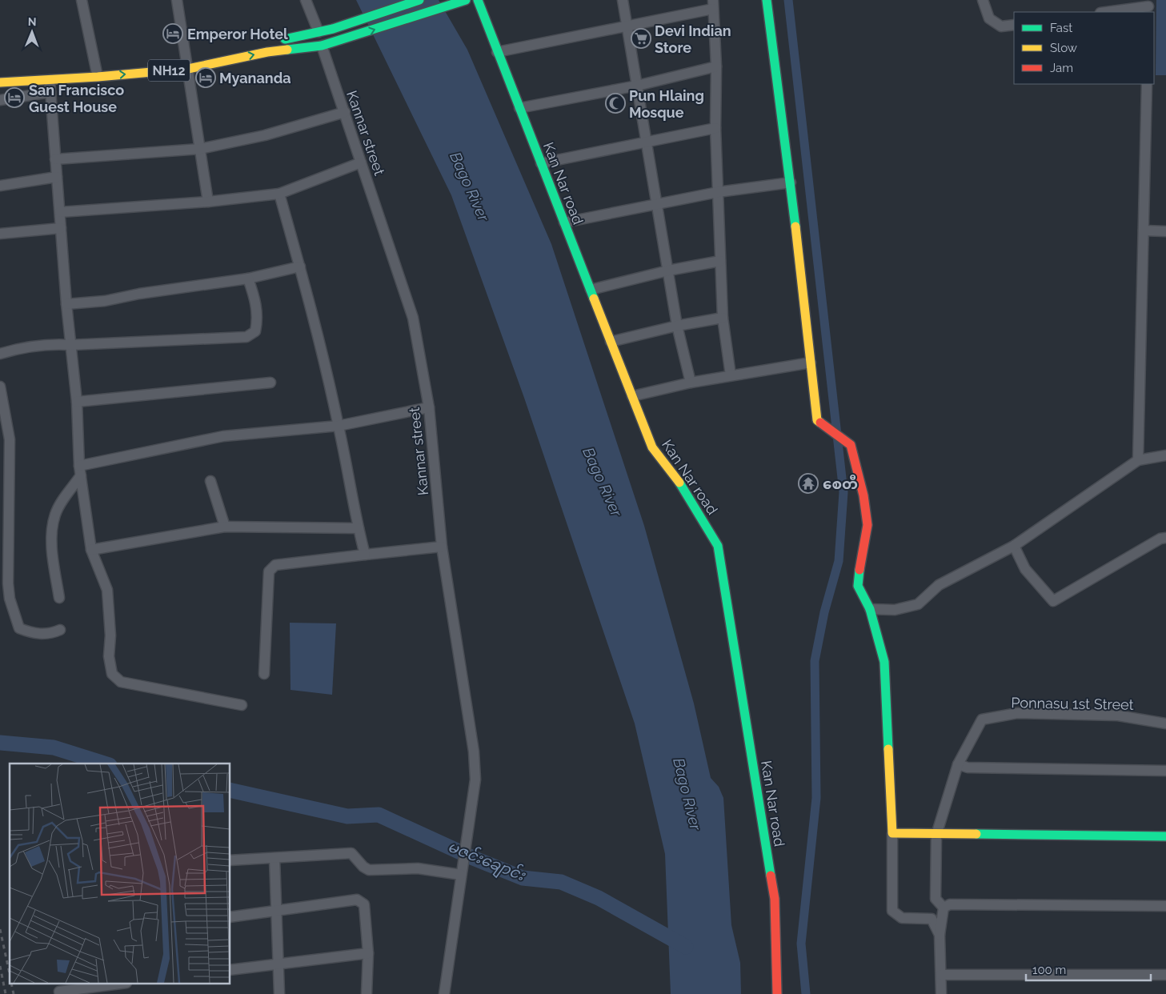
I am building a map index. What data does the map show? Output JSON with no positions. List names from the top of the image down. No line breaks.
{"streets":{"main road":["NH12","Kan Nar road"],"street":["Kannar street","Ponnasu 1st Street"]},"crossings":[["NH12","Kannar street"]],"water":["Bago River","မဇင်းချောင်း"],"places":{"hotel":["Emperor Hotel","Myananda","San Francisco Guest House"],"supermarket":["Devi Indian Store"],"mosque":["Pun Hlaing Mosque"],"temple":["စေတီ"]},"legend":["Fast","Slow","Jam"],"scale_bar":"100 m","north":"top"}
